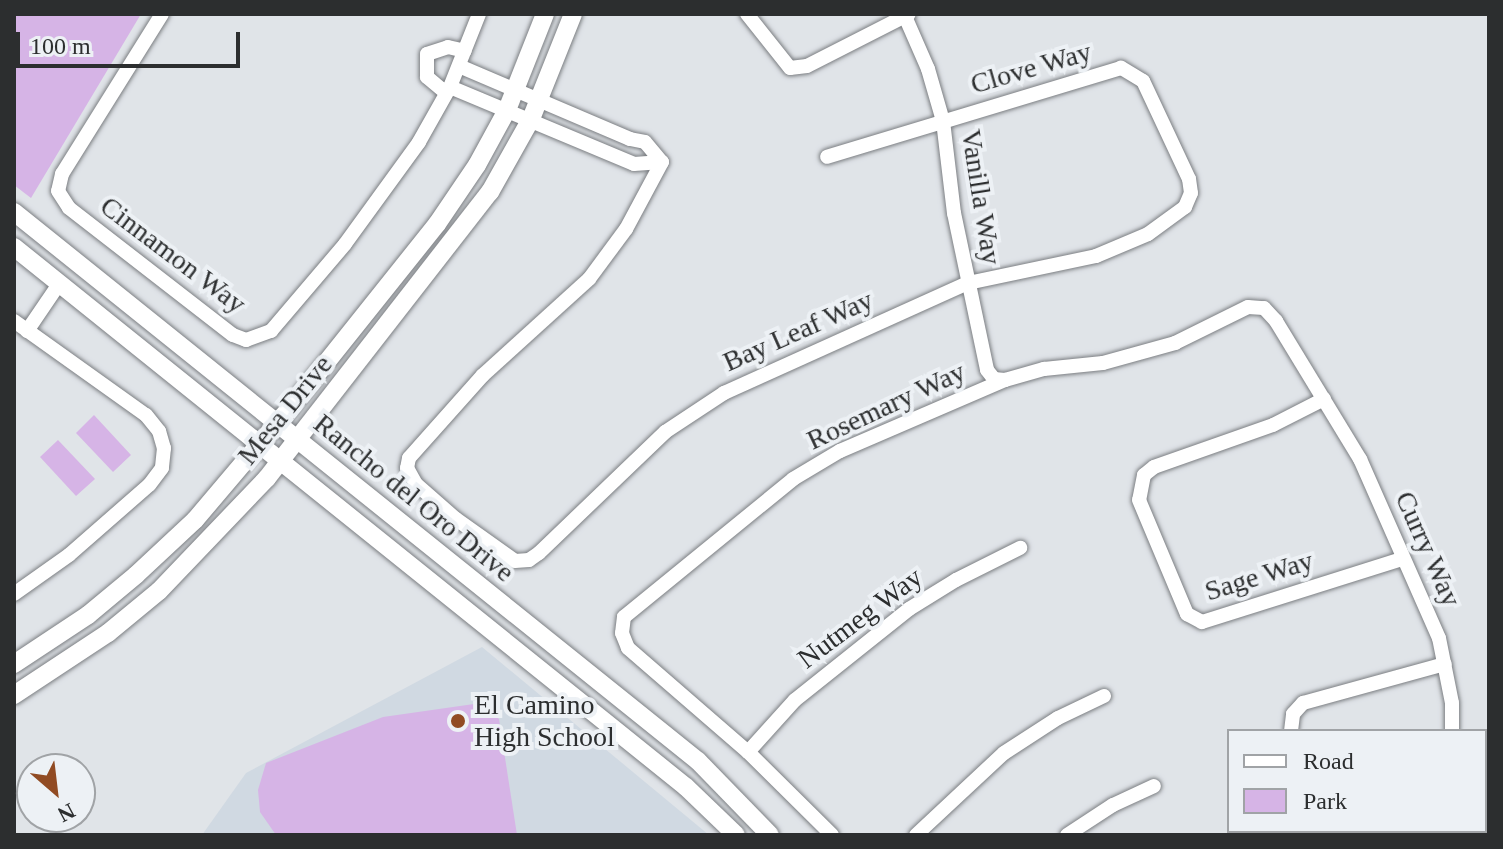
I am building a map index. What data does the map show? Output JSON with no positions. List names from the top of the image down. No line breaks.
{"streets":{"main road":["Mesa Drive","Rancho del Oro Drive"],"street":["Clove Way","Vanilla Way","Cinnamon Way","Bay Leaf Way","Rosemary Way","Curry Way","Sage Way","Nutmeg Way"]},"crossings":[["Clove Way","Vanilla Way"],["Clove Way","Bay Leaf Way"],["Vanilla Way","Bay Leaf Way"],["Vanilla Way","Rosemary Way"],["Rosemary Way","Curry Way"],["Rosemary Way","Sage Way"],["Rosemary Way","Nutmeg Way"],["Mesa Drive","Rancho del Oro Drive"],["Curry Way","Sage Way"]],"places":["El Camino High School"],"legend":["Road","Park"],"scale_bar":"100 m","north":"bottom right"}
